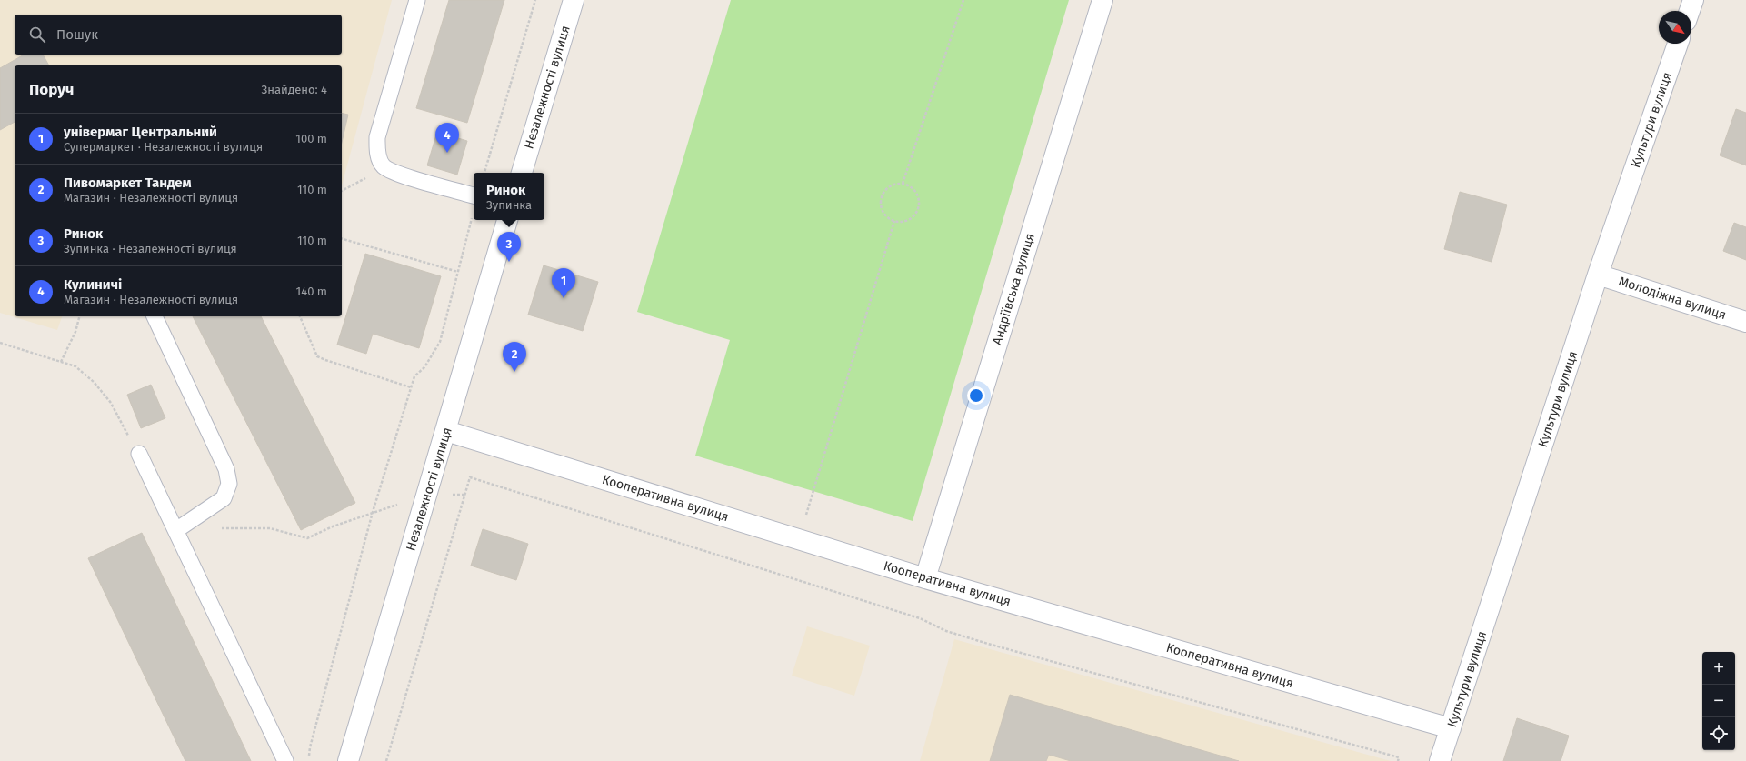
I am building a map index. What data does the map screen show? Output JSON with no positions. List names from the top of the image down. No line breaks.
{"streets":{"street":["Незалежності вулиця","Культури вулиця","Андріївська вулиця","Молодіжна вулиця","Кооперативна вулиця"]},"crossings":[["Незалежності вулиця","Кооперативна вулиця"],["Культури вулиця","Молодіжна вулиця"],["Культури вулиця","Кооперативна вулиця"],["Андріївська вулиця","Кооперативна вулиця"]],"north":"bottom right","page":{"search":"Пошук","heading":["Поруч","Знайдено: 4"],"list":[{"mark":"1","name":"універмаг Центральний","note":"Супермаркет · Незалежності вулиця","value":"100 m"},{"mark":"2","name":"Пивомаркет Тандем","note":"Магазин · Незалежності вулиця","value":"110 m"},{"mark":"3","name":"Ринок","note":"Зупинка · Незалежності вулиця","value":"110 m"},{"mark":"4","name":"Кулиничі","note":"Магазин · Незалежності вулиця","value":"140 m"}],"pins":["4","3","1","2"],"popup":["Ринок","Зупинка"],"map_buttons":["+","−"]}}
